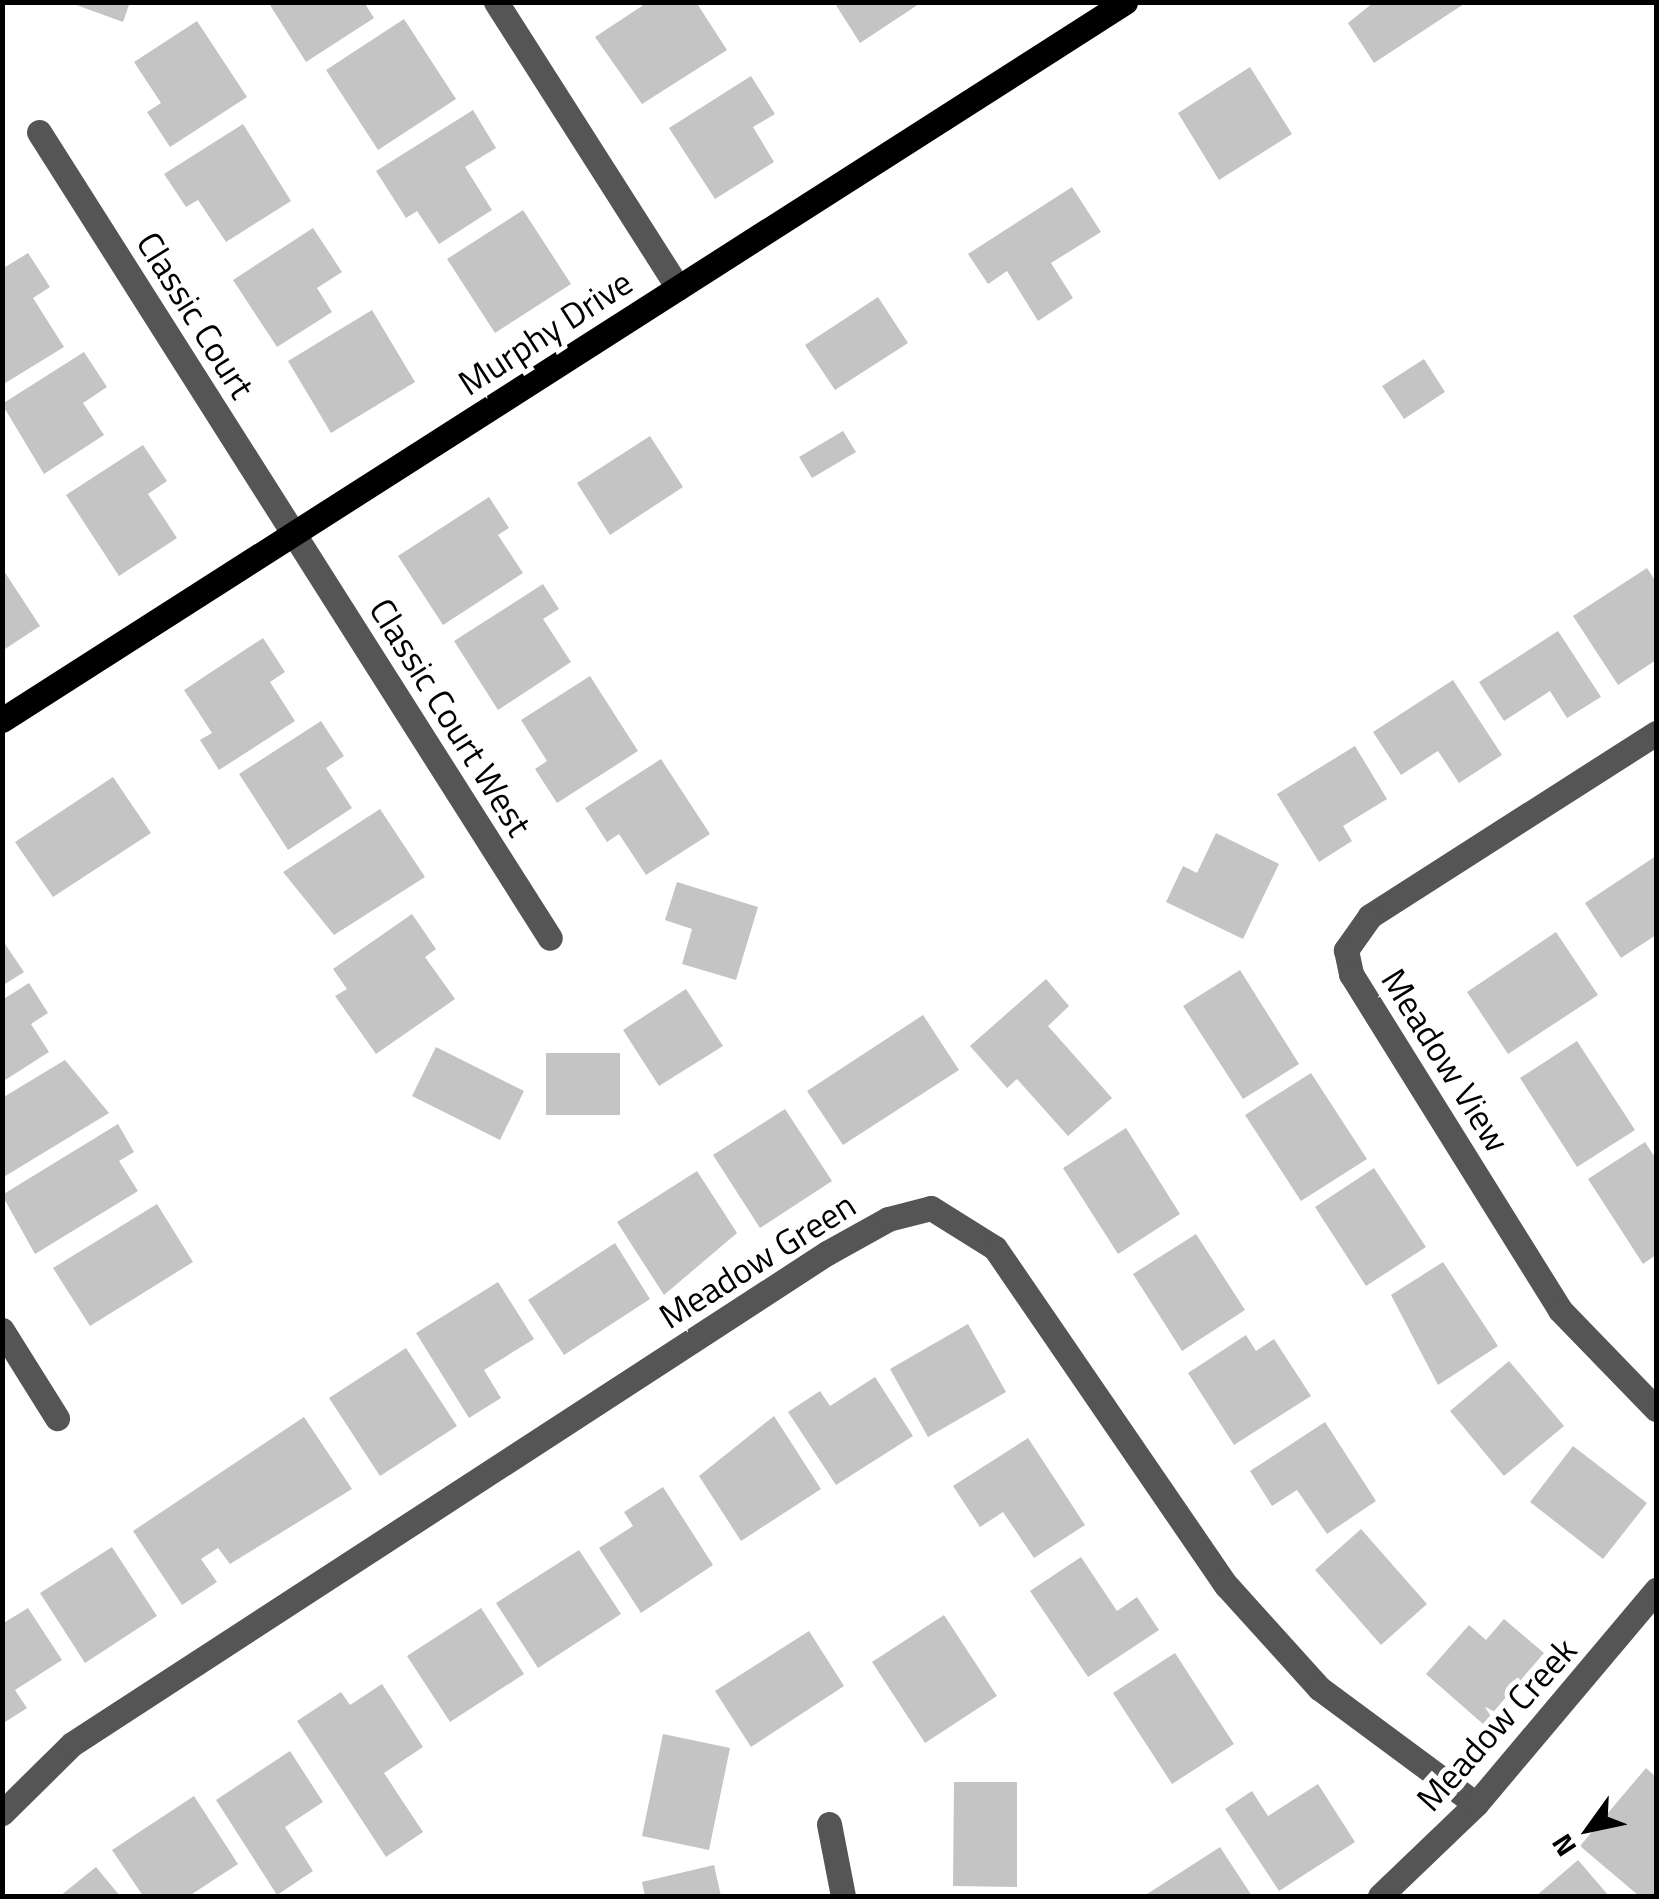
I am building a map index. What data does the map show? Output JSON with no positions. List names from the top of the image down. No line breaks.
{"streets":{"main road":["Murphy Drive"],"street":["Classic Court","Classic Court West","Meadow View","Meadow Green","Meadow Creek"]},"crossings":[["Classic Court","Murphy Drive"],["Classic Court","Classic Court West"],["Murphy Drive","Classic Court West"],["Meadow Green","Meadow Creek"]],"north":"bottom left"}
